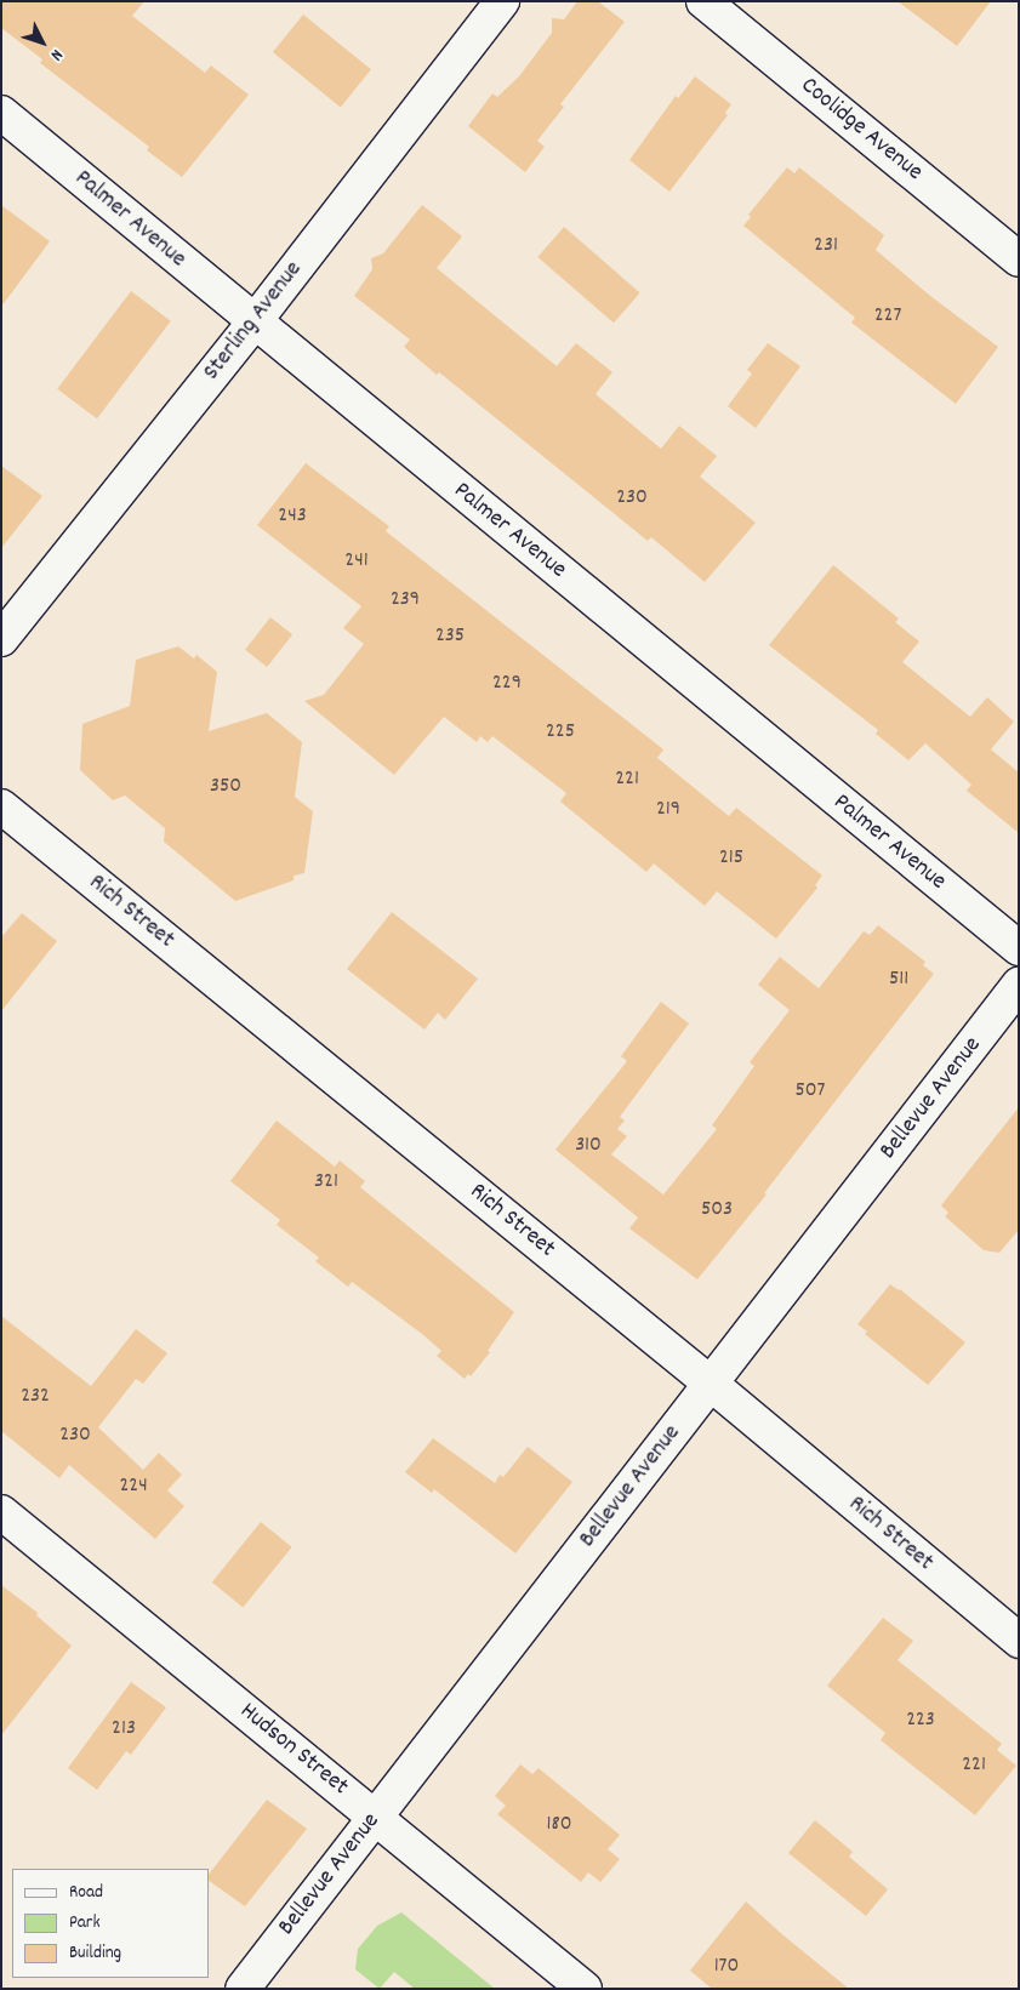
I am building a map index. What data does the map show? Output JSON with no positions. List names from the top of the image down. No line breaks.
{"streets":{"street":["Coolidge Avenue","Palmer Avenue","Sterling Avenue","Rich Street","Bellevue Avenue","Hudson Street"]},"crossings":[["Palmer Avenue","Sterling Avenue"],["Rich Street","Bellevue Avenue"],["Bellevue Avenue","Hudson Street"]],"house_numbers":["231","227","230","243","241","239","235","229","225","221","350","219","215","511","507","310","321","503","232","230","224","223","213","221","180","170"],"legend":["Road","Park","Building"],"north":"bottom right"}
